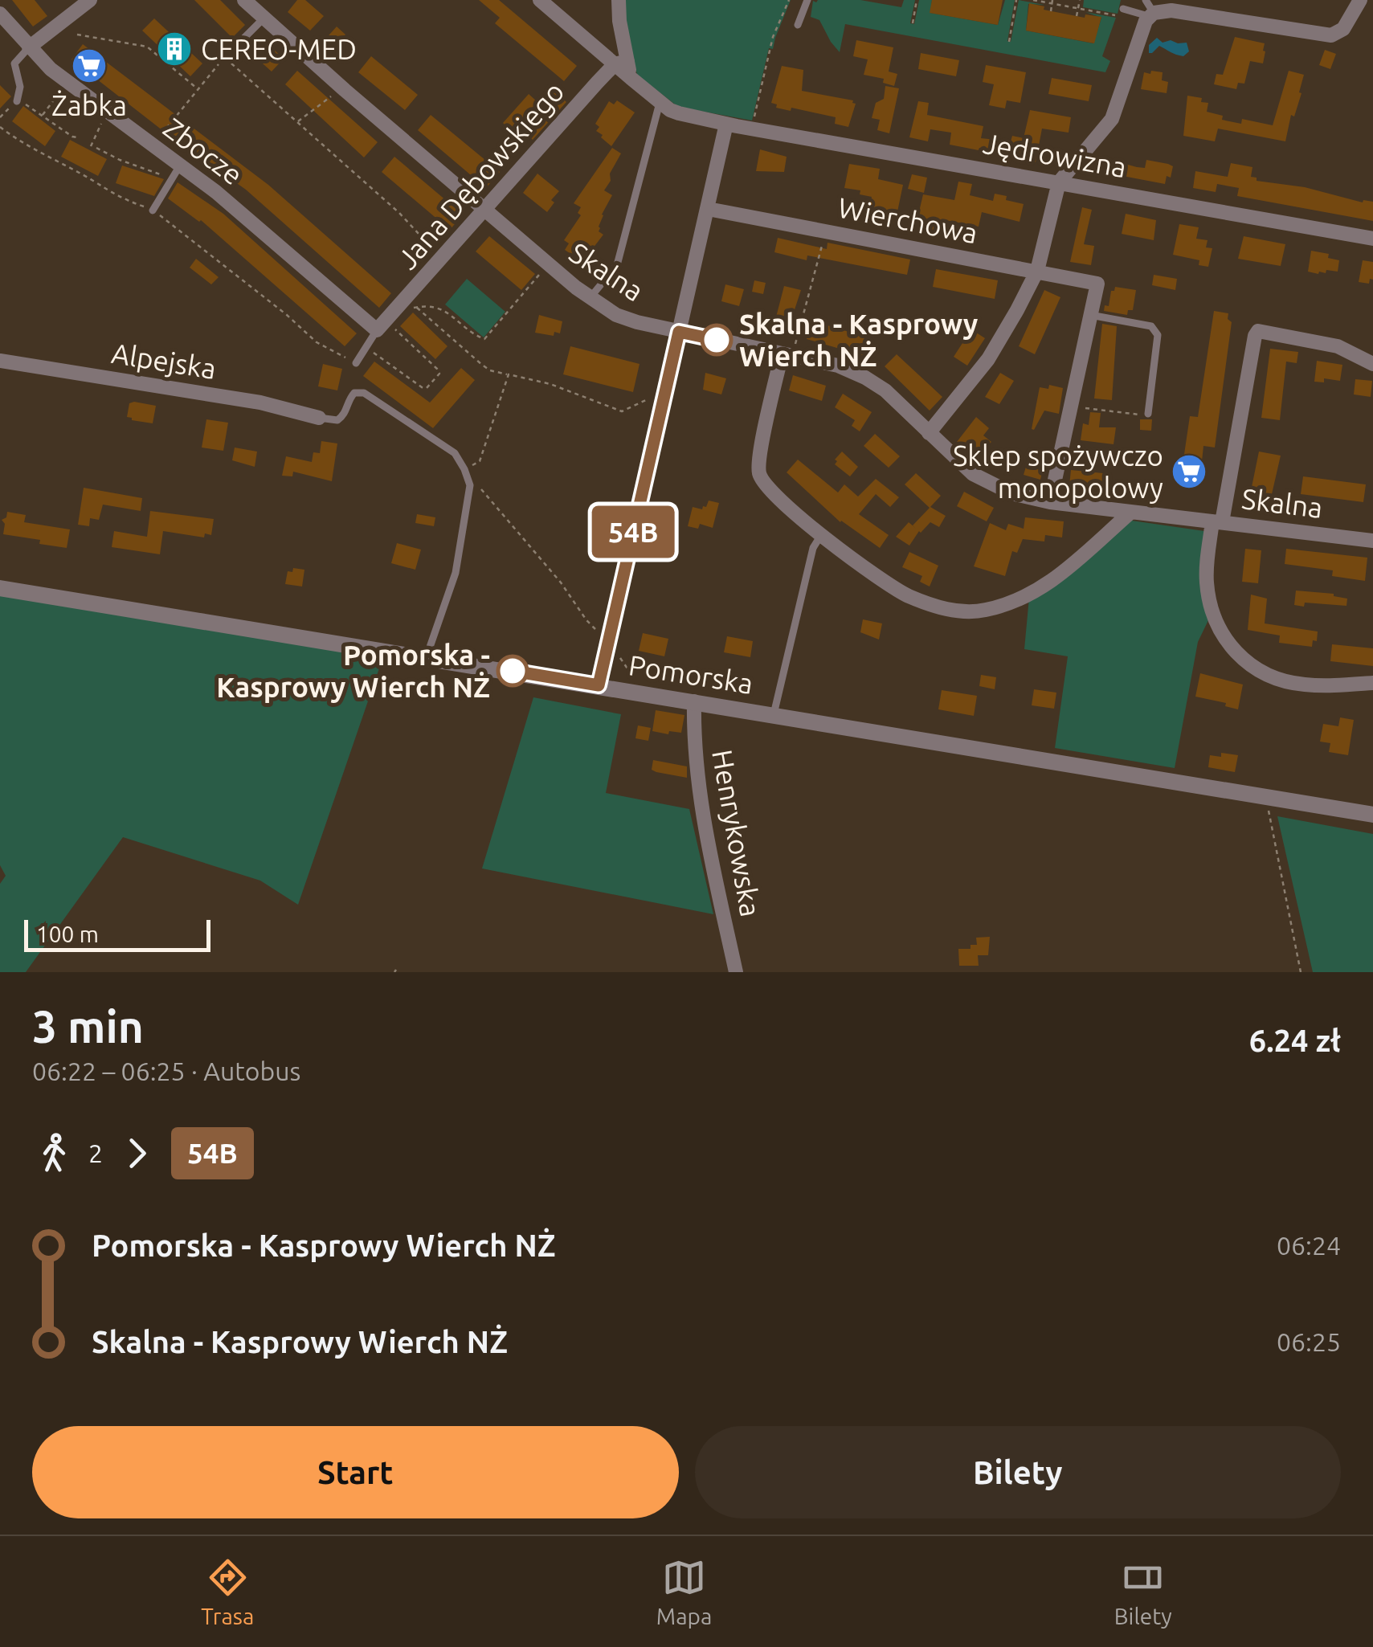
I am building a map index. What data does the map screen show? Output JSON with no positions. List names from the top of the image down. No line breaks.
{"streets":{"street":["Zbocze","Jędrowizna","Jana Dębowskiego","Wierchowa","Skalna","Alpejska","Pomorska","Henrykowska"]},"crossings":[["Zbocze","Jana Dębowskiego"],["Jędrowizna","Jana Dębowskiego"],["Jana Dębowskiego","Skalna"],["Pomorska","Henrykowska"]],"places":{"building":["CEREO-MED"],"supermarket":["Żabka","Sklep spożywczo monopolowy"],"other":["Skalna - Kasprowy Wierch NŻ","Pomorska - Kasprowy Wierch NŻ"]},"lines":["bus line 54B"],"scale_bar":"100 m","page":{"on_map":"54B","scale":"100 m","heading":["3 min","06:22 – 06:25 · Autobus","6.24 zł"],"legs":["2","54B"],"list":[{"name":"Pomorska - Kasprowy Wierch NŻ","value":"06:24"},{"name":"Skalna - Kasprowy Wierch NŻ","value":"06:25"}],"buttons":["Start","Bilety"],"tabs":["Trasa","Mapa","Bilety"]}}
